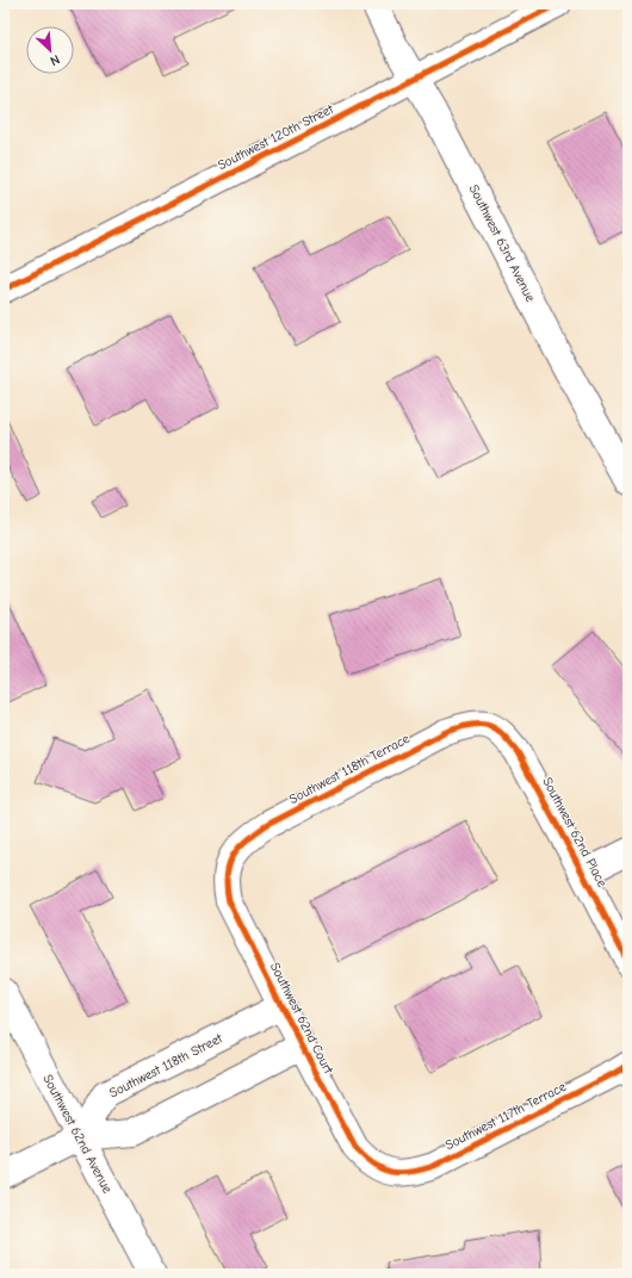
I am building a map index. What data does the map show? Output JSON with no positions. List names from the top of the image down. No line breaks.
{"streets":{"street":["Southwest 120th Street","Southwest 63rd Avenue","Southwest 118th Terrace","Southwest 62nd Place","Southwest 62nd Court","Southwest 118th Street","Southwest 117th Terrace","Southwest 62nd Avenue"]},"crossings":[["Southwest 120th Street","Southwest 63rd Avenue"],["Southwest 118th Terrace","Southwest 62nd Place"],["Southwest 118th Terrace","Southwest 62nd Court"],["Southwest 62nd Court","Southwest 118th Street"],["Southwest 62nd Court","Southwest 117th Terrace"],["Southwest 118th Street","Southwest 62nd Avenue"]],"north":"bottom right"}
